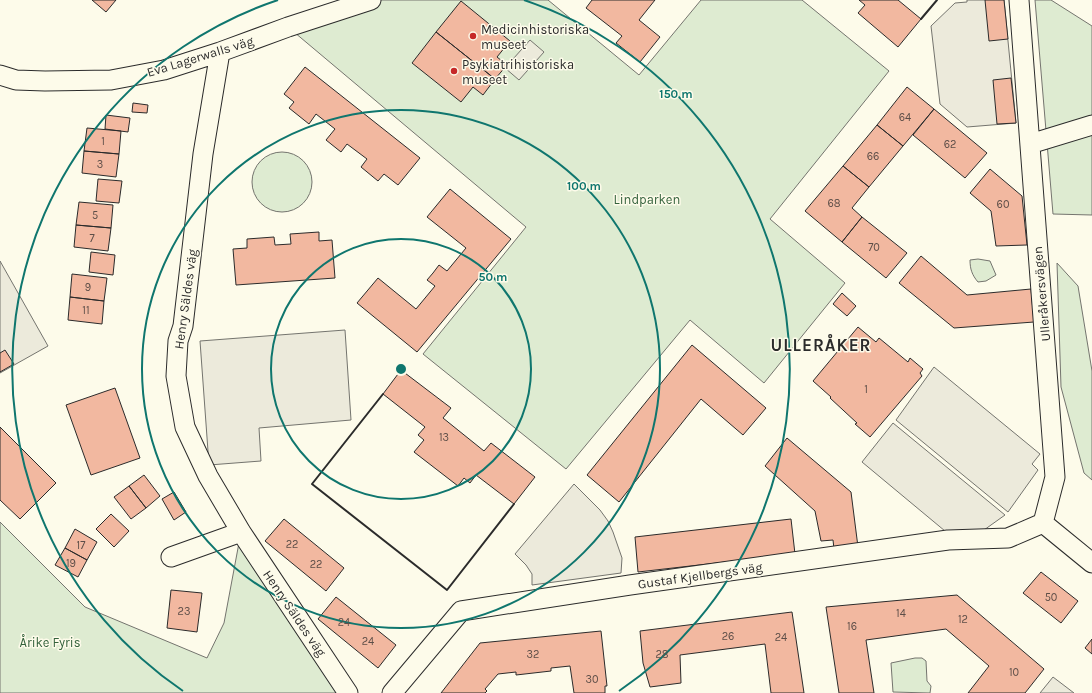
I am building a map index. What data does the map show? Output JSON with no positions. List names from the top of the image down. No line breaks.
{"streets":{"street":["Eva Lagerwalls väg","Ulleråkersvägen","Henry Säldes väg","Gustaf Kjellbergs väg"]},"crossings":[["Eva Lagerwalls väg","Henry Säldes väg"],["Ulleråkersvägen","Gustaf Kjellbergs väg"]],"districts":["ULLERÅKER"],"parks":["Lindparken","Årike Fyris"],"places":["Medicinhistoriska museet","Psykiatrihistoriska museet"],"house_numbers":["64","1","62","66","3","68","60","5","7","70","9","11","1","13","22","17","19","22","50","23","14","12","24","16","26","24","24","32","28","10","30"],"rings":["150 m","100 m","50 m"]}
